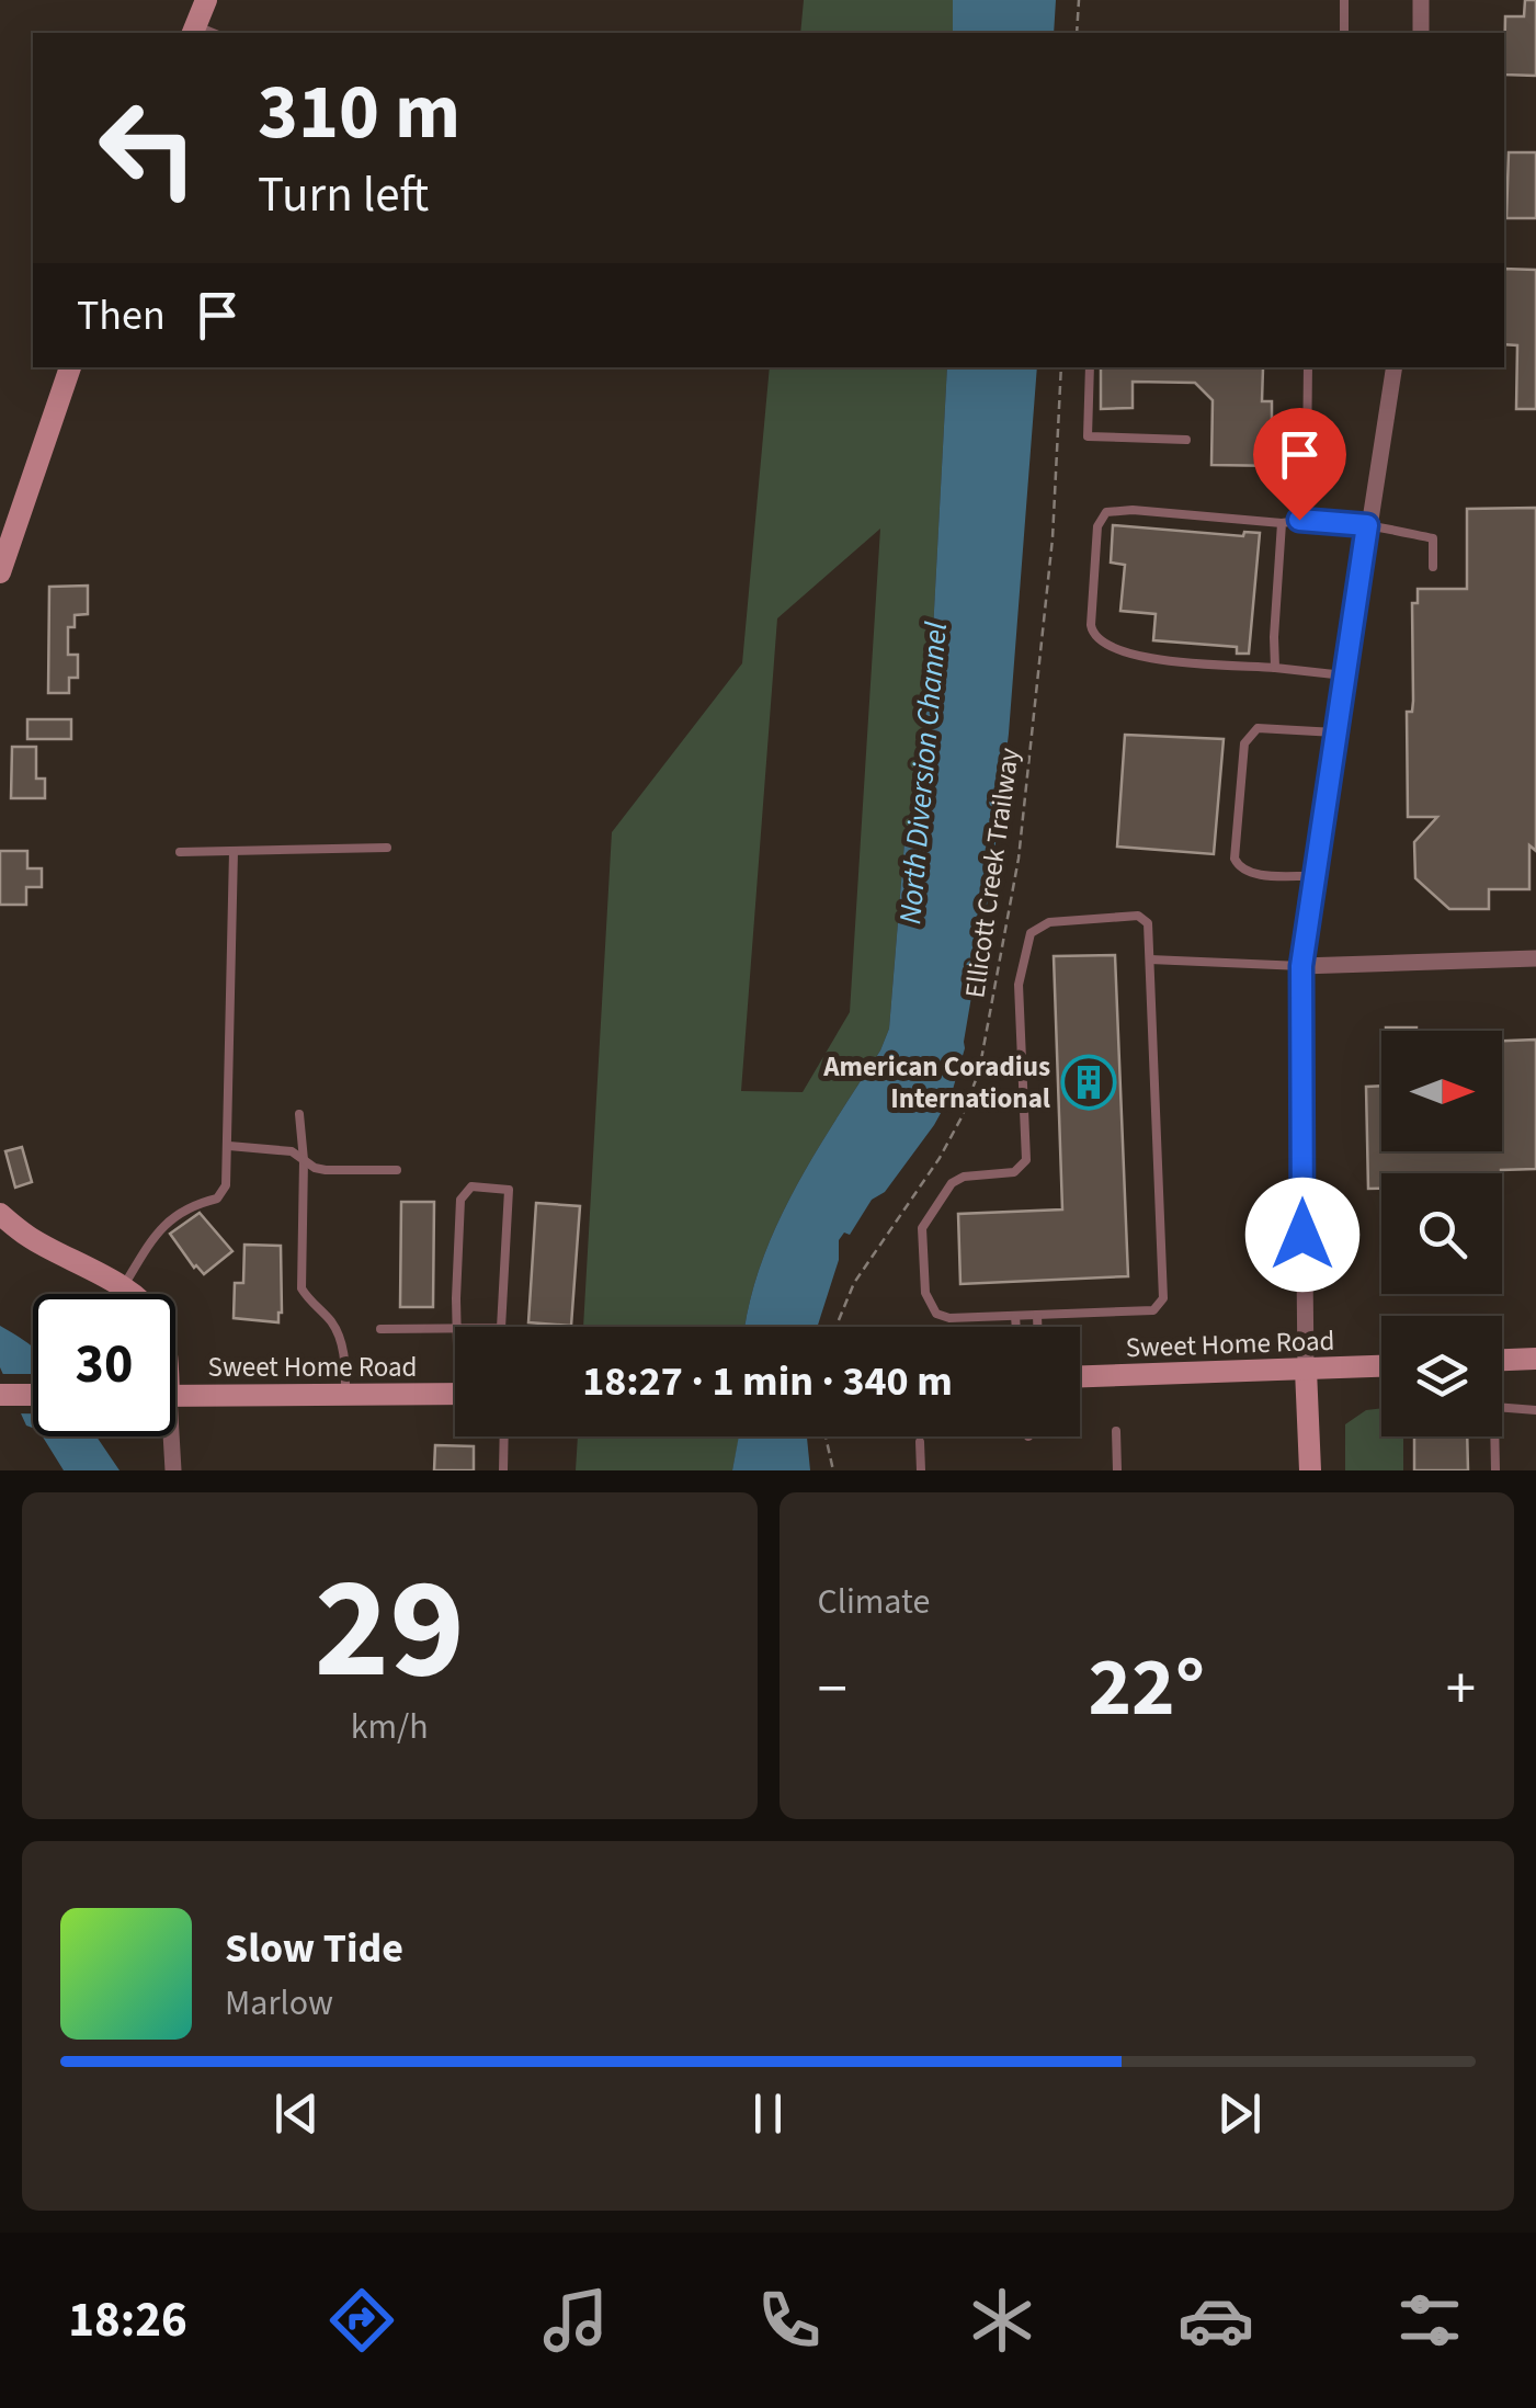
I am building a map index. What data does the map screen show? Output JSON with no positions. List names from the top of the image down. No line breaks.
{"streets":{"main road":["Sweet Home Road"],"path":["Ellicott Creek Trailway"]},"water":["North Diversion Channel"],"places":{"building":["American Coradius International"]},"north":"right","page":{"turn":["310 m","Turn left"],"then":"Then","limit":"30","trip":"18:27 · 1 min · 340 m","tile":[["29","km/h"],"Climate"],"heat":["−","22°","+"],"song":["Slow Tide","Marlow"],"tabs":"18:26"}}
